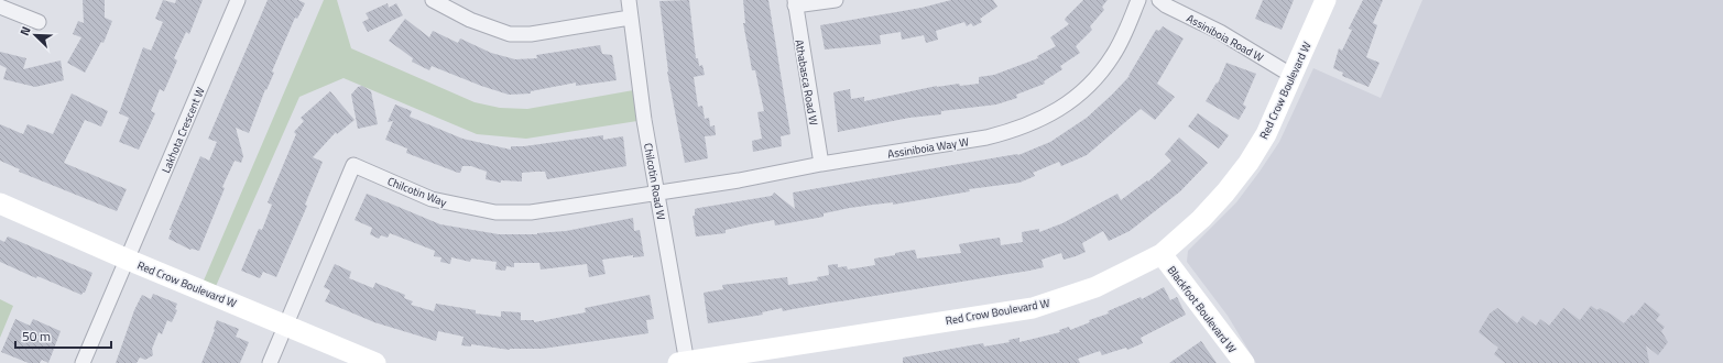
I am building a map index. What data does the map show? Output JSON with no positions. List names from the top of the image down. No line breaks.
{"streets":{"street":["Assiniboia Road W","Athabasca Road W","Red Crow Boulevard W","Lakhota Crescent W","Assiniboia Way W","Chilcotin Road W","Chilcotin Way","Blackfoot Boulevard W"]},"crossings":[["Assiniboia Road W","Red Crow Boulevard W"],["Athabasca Road W","Assiniboia Way W"],["Red Crow Boulevard W","Lakhota Crescent W"],["Red Crow Boulevard W","Chilcotin Road W"],["Red Crow Boulevard W","Chilcotin Way"],["Red Crow Boulevard W","Blackfoot Boulevard W"],["Assiniboia Way W","Chilcotin Road W"],["Assiniboia Way W","Chilcotin Way"],["Chilcotin Road W","Chilcotin Way"]],"scale_bar":"50 m","north":"top left"}
